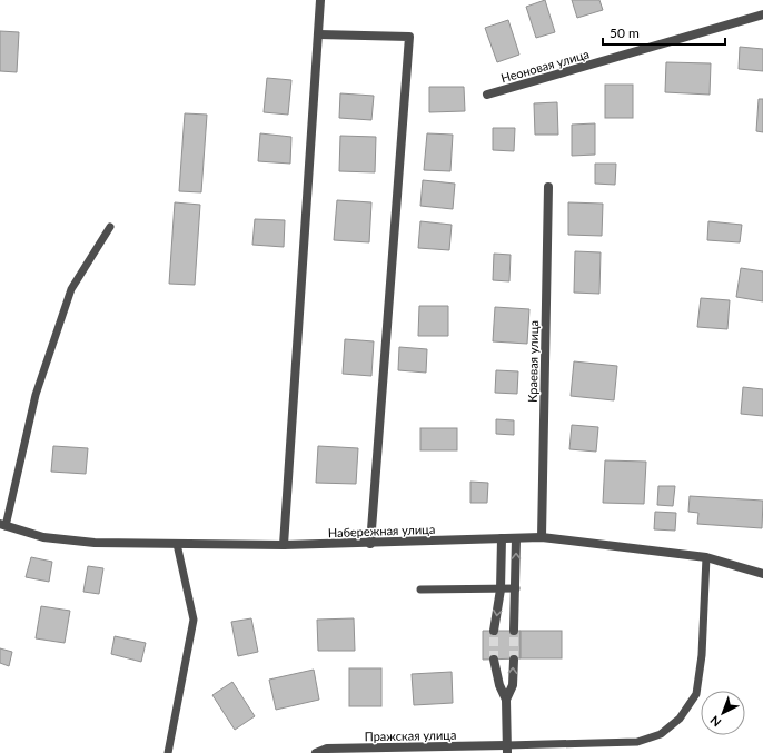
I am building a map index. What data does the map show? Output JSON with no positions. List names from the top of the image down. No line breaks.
{"streets":{"street":["Неоновая улица","Краевая улица","Набережная улица","Пражская улица"]},"crossings":[["Краевая улица","Набережная улица"]],"scale_bar":"50 m","north":"bottom left"}
